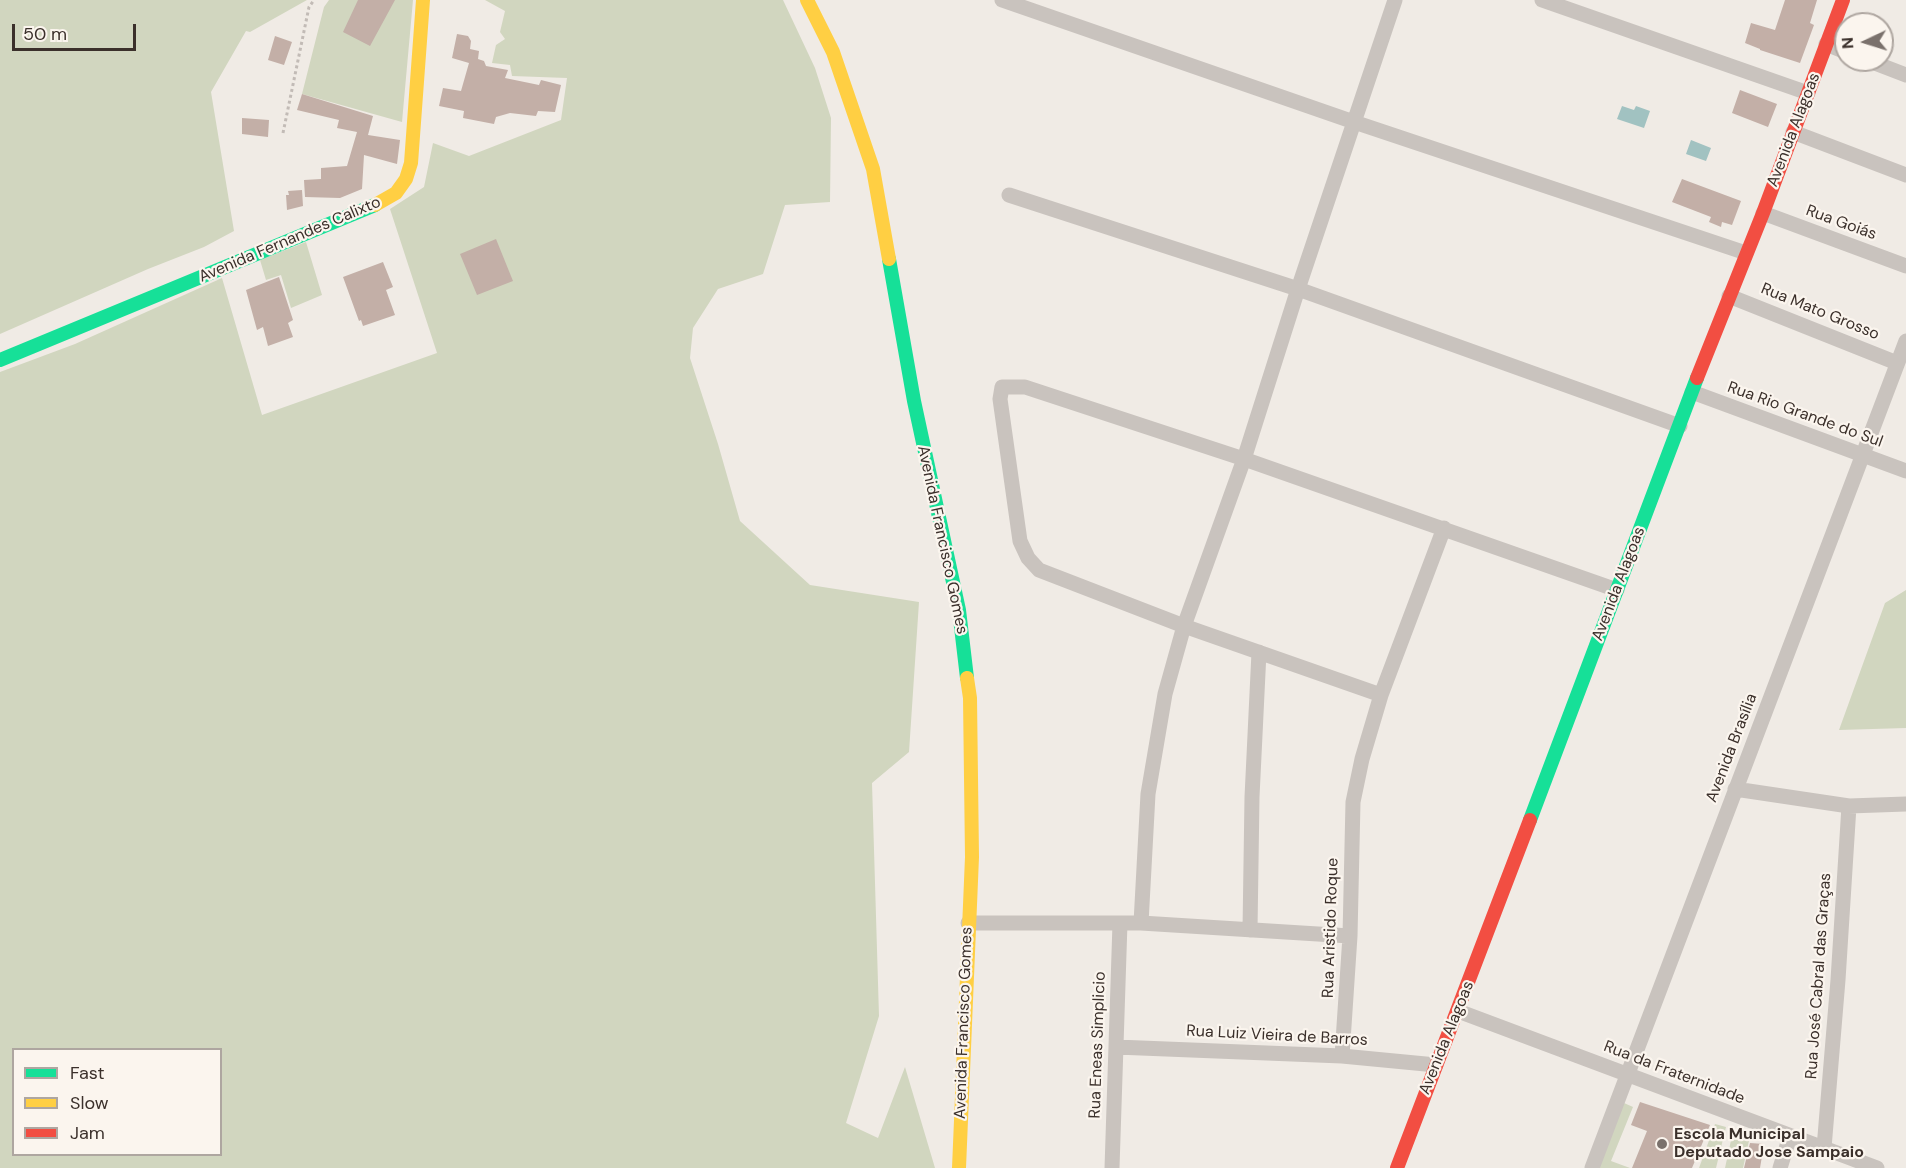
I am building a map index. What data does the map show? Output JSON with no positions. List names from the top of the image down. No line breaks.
{"streets":{"street":["Avenida Alagoas","Rua Goiás","Avenida Fernandes Calixto","Rua Mato Grosso","Rua Rio Grande do Sul","Avenida Francisco Gomes","Avenida Brasília","Rua Aristido Roque","Rua José Cabral das Graças","Rua Luiz Vieira de Barros","Rua Eneas Simplicio","Rua da Fraternidade"]},"crossings":[["Avenida Alagoas","Rua Goiás"],["Avenida Alagoas","Rua Mato Grosso"],["Avenida Alagoas","Rua Rio Grande do Sul"],["Avenida Alagoas","Rua Luiz Vieira de Barros"],["Avenida Alagoas","Rua da Fraternidade"],["Rua Mato Grosso","Avenida Brasília"],["Rua Rio Grande do Sul","Avenida Brasília"],["Avenida Brasília","Rua da Fraternidade"],["Rua Aristido Roque","Rua Luiz Vieira de Barros"],["Rua José Cabral das Graças","Rua da Fraternidade"],["Rua Luiz Vieira de Barros","Rua Eneas Simplicio"]],"places":["Escola Municipal Deputado Jose Sampaio"],"legend":["Fast","Slow","Jam"],"scale_bar":"50 m","north":"left"}
